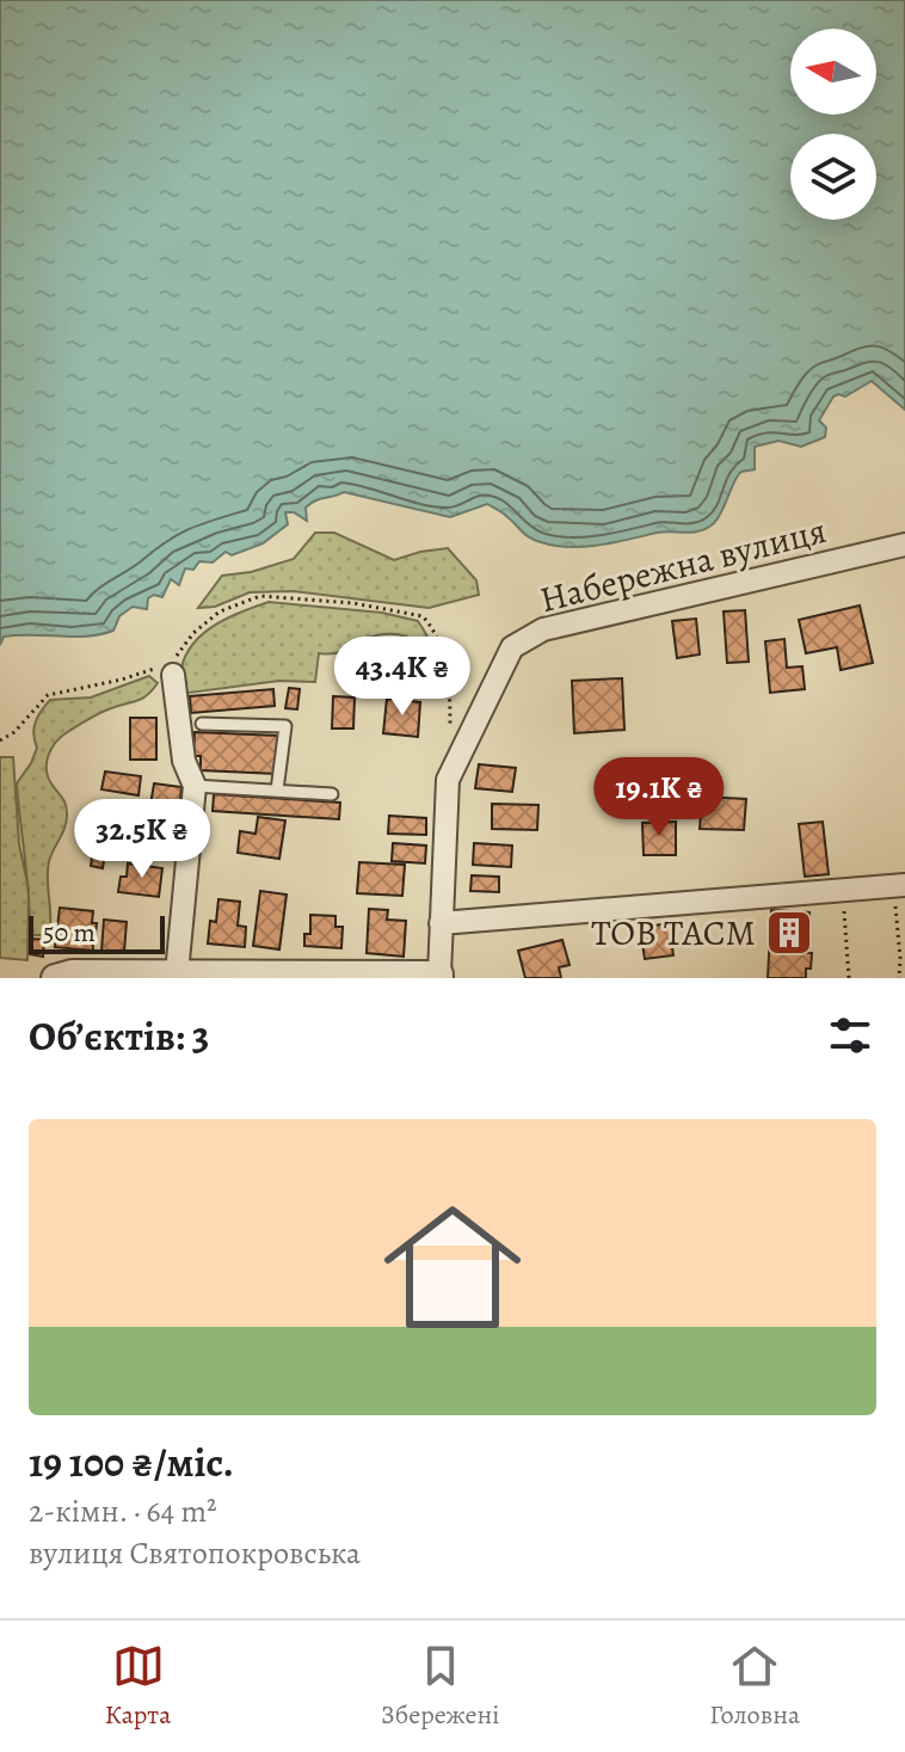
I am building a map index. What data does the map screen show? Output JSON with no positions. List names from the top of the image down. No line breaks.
{"streets":{"street":["Набережна вулиця"]},"places":{"building":["ТОВ ТАСМ"]},"scale_bar":"50 m","north":"left","page":{"price":["43.4K ₴","19.1K ₴","32.5K ₴"],"scale":"50 m","heading":"Об’єктів: 3","list":[{"name":"19 100 ₴/міс.","note":"2-кімн. · 64 m² · вулиця Святопокровська"}],"tabs":["Карта","Збережені","Головна"]}}
